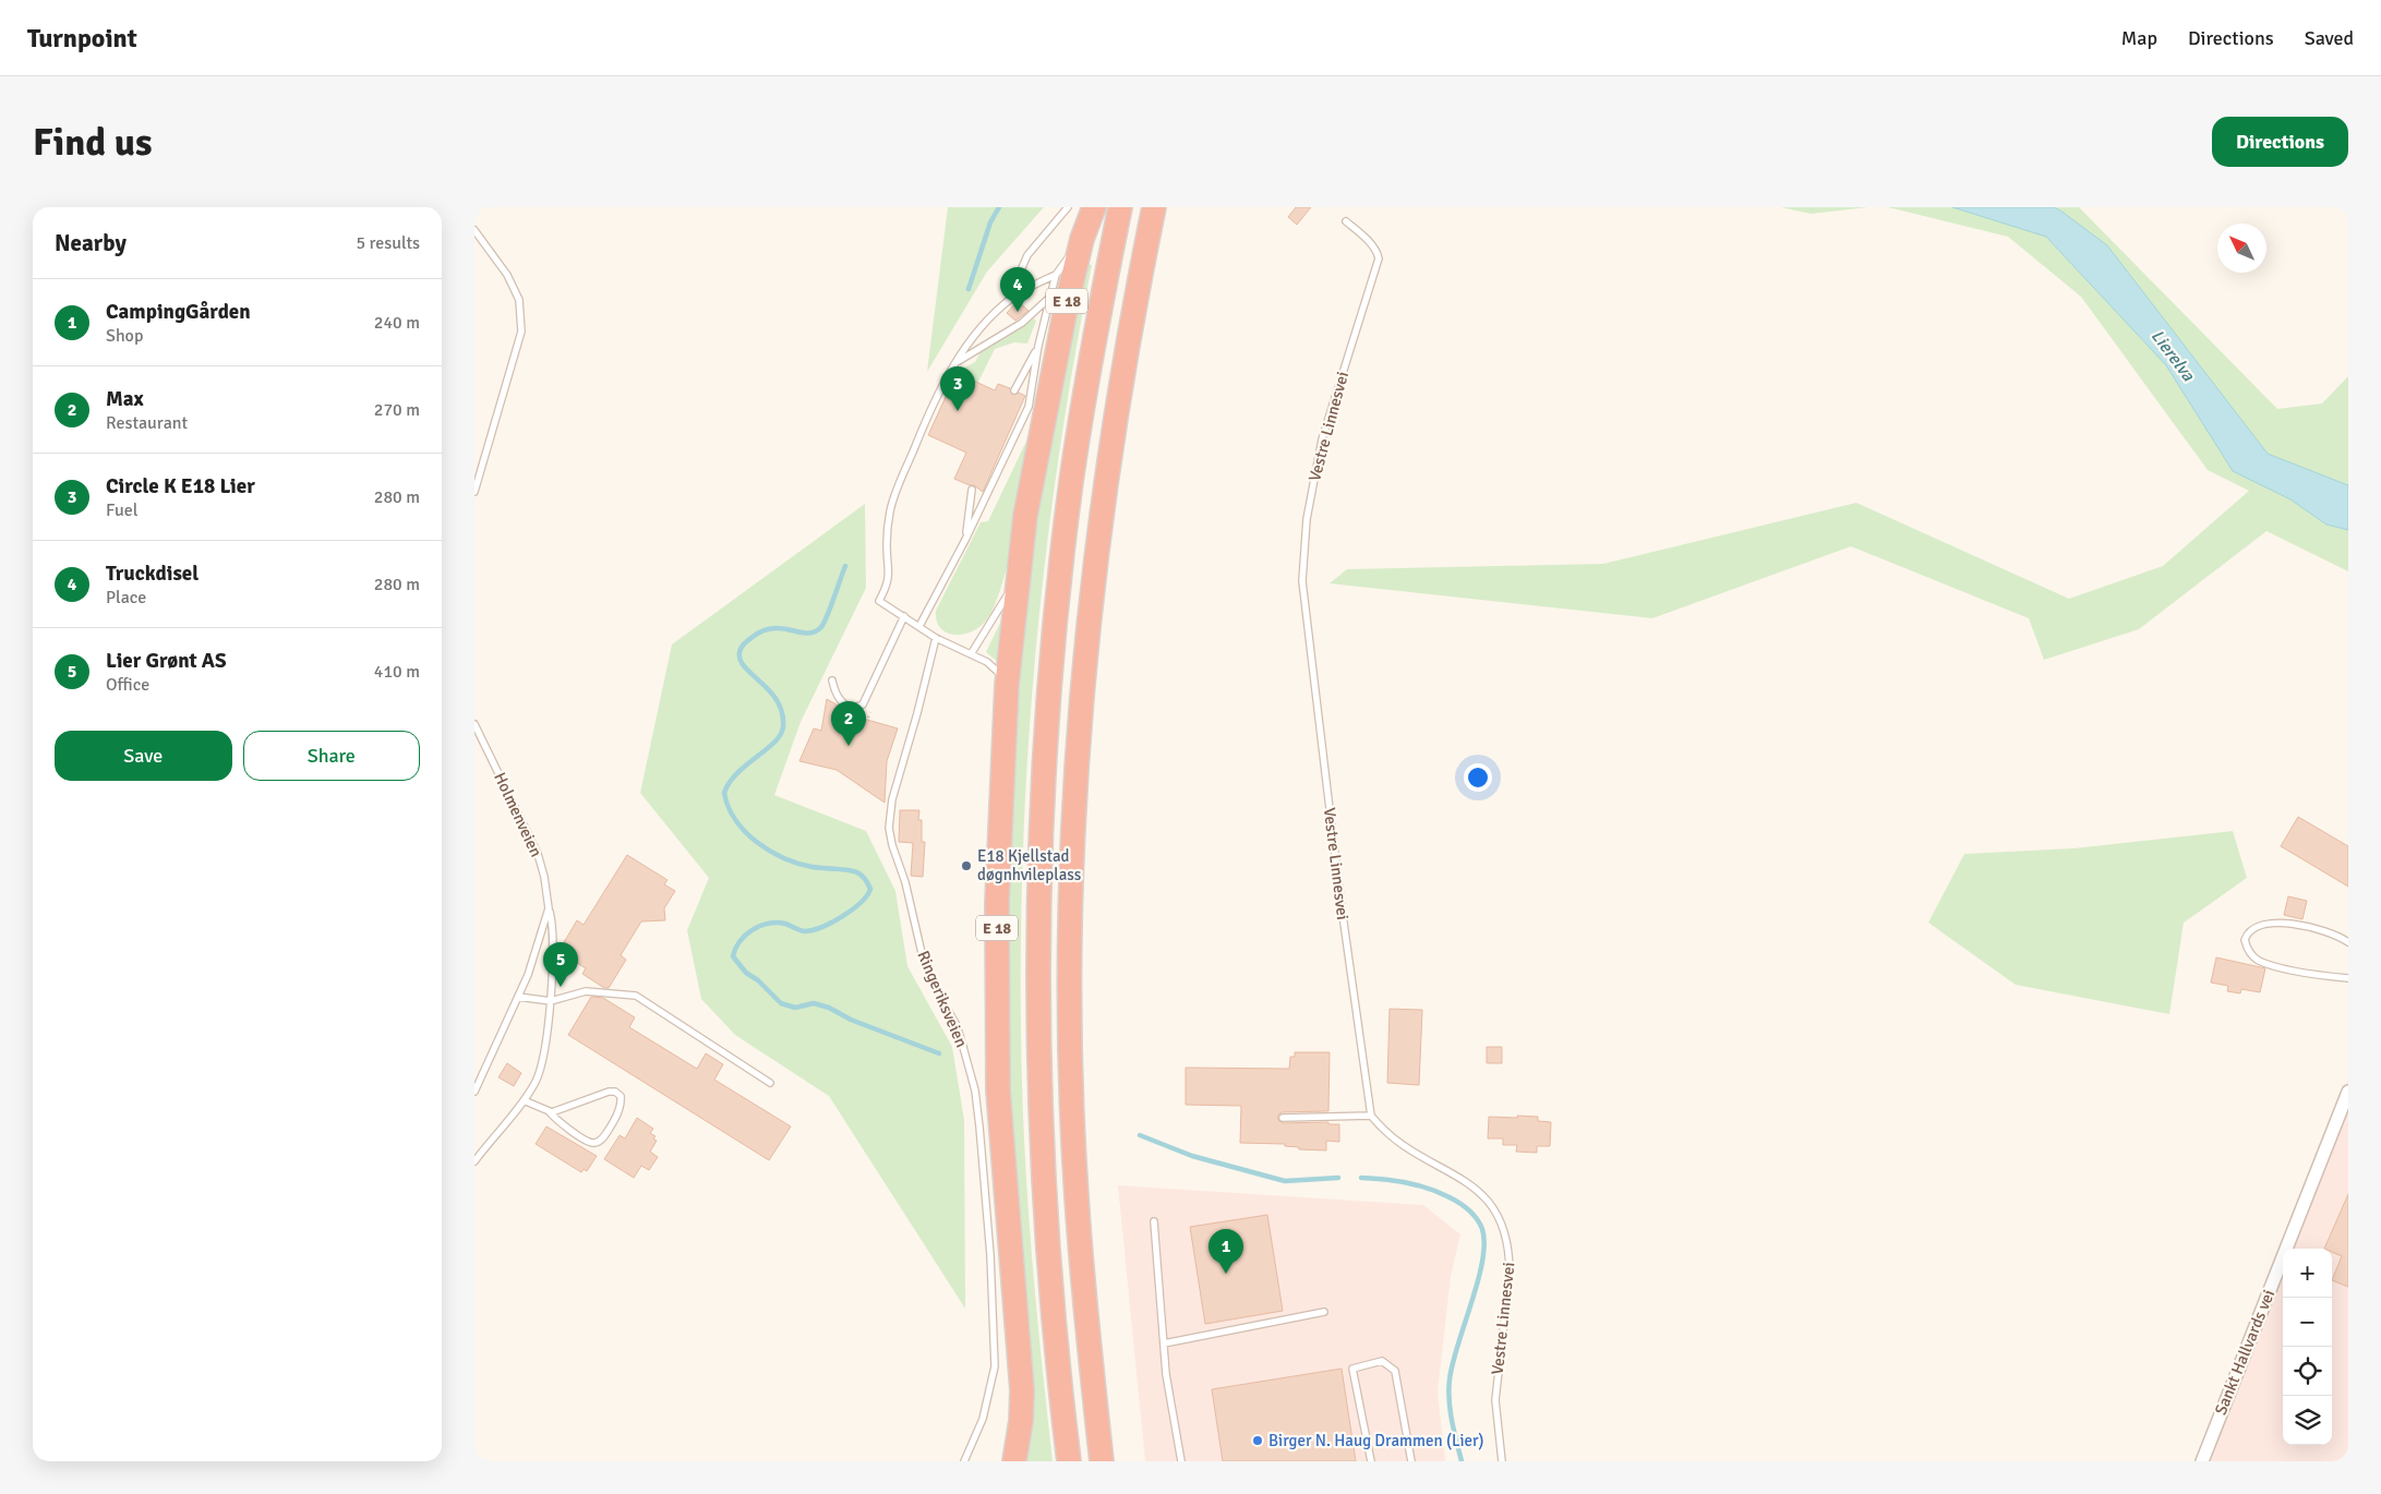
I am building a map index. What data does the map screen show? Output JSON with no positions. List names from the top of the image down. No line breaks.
{"streets":{"highway":["E 18"],"street":["Sankt Hallvards vei"],"lane":["Vestre Linnesvei","Holmenveien","Ringeriksveien"]},"water":["Lierelva"],"places":["E18 Kjellstad døgnhvileplass","Birger N. Haug Drammen (Lier)"],"north":"top left","page":{"header":"Turnpoint","nav":["Map","Directions","Saved"],"buttons":["Directions",["Save","Share"]],"title":"Find us","heading":["Nearby","5 results"],"pins":["4","3","2","5","1"],"list":[{"mark":"1","name":"CampingGården","note":"Shop","value":"240 m"},{"mark":"2","name":"Max","note":"Restaurant","value":"270 m"},{"mark":"3","name":"Circle K E18 Lier","note":"Fuel","value":"280 m"},{"mark":"4","name":"Truckdisel","note":"Place","value":"280 m"},{"mark":"5","name":"Lier Grønt AS","note":"Office","value":"410 m"}],"map_buttons":["+","−"]}}
